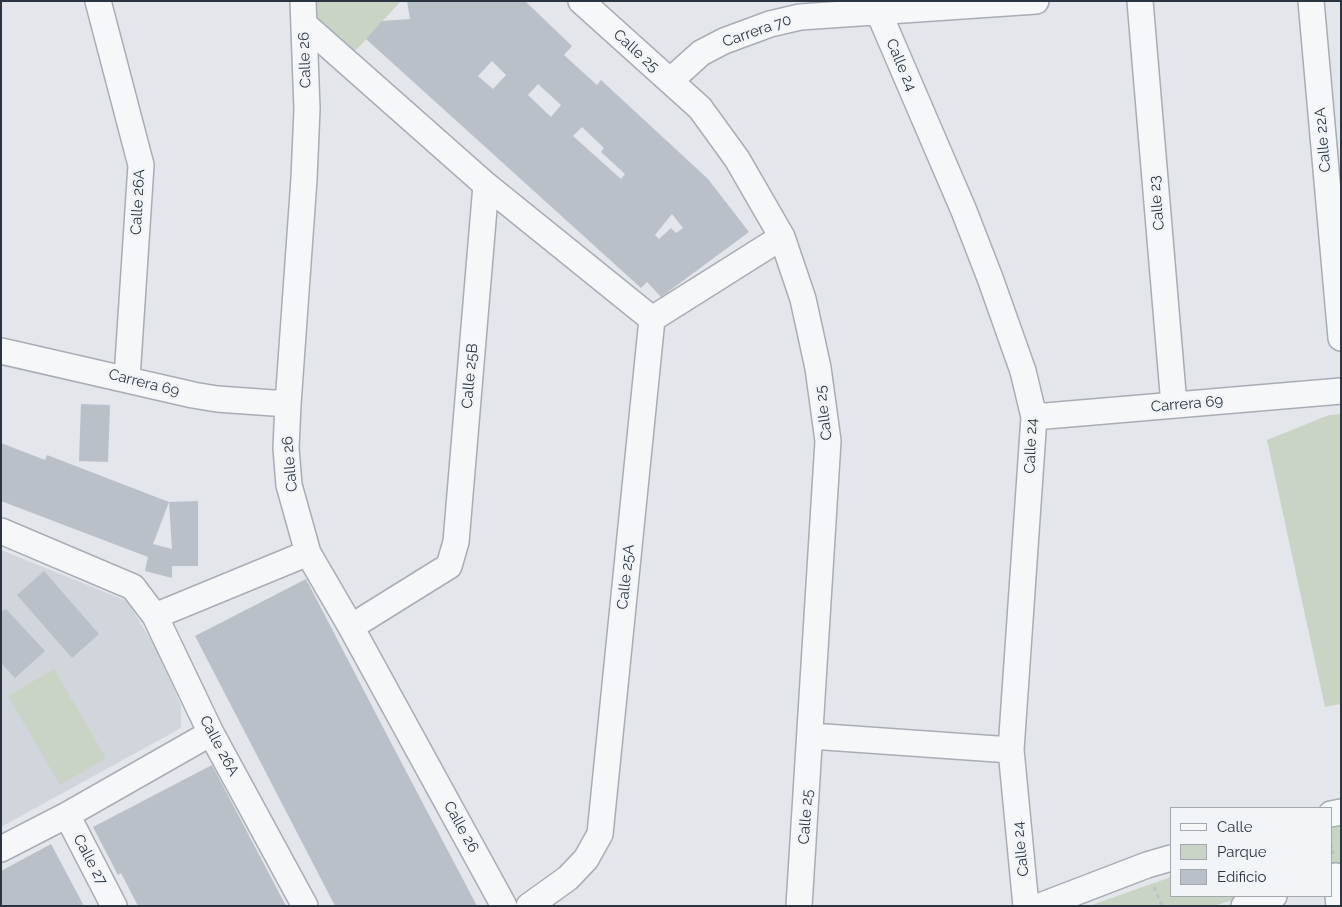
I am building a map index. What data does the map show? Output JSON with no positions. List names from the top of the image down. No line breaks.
{"streets":{"street":["Carrera 70","Calle 25","Calle 26","Calle 24","Calle 22A","Calle 26A","Calle 23","Calle 25B","Carrera 69","Calle 25A","Calle 27"]},"crossings":[["Carrera 70","Calle 25"],["Carrera 70","Calle 24"],["Calle 26","Calle 25B"],["Calle 26","Carrera 69"],["Calle 24","Carrera 69"],["Calle 26A","Carrera 69"],["Calle 23","Carrera 69"]],"legend":["Calle","Parque","Edificio"]}
